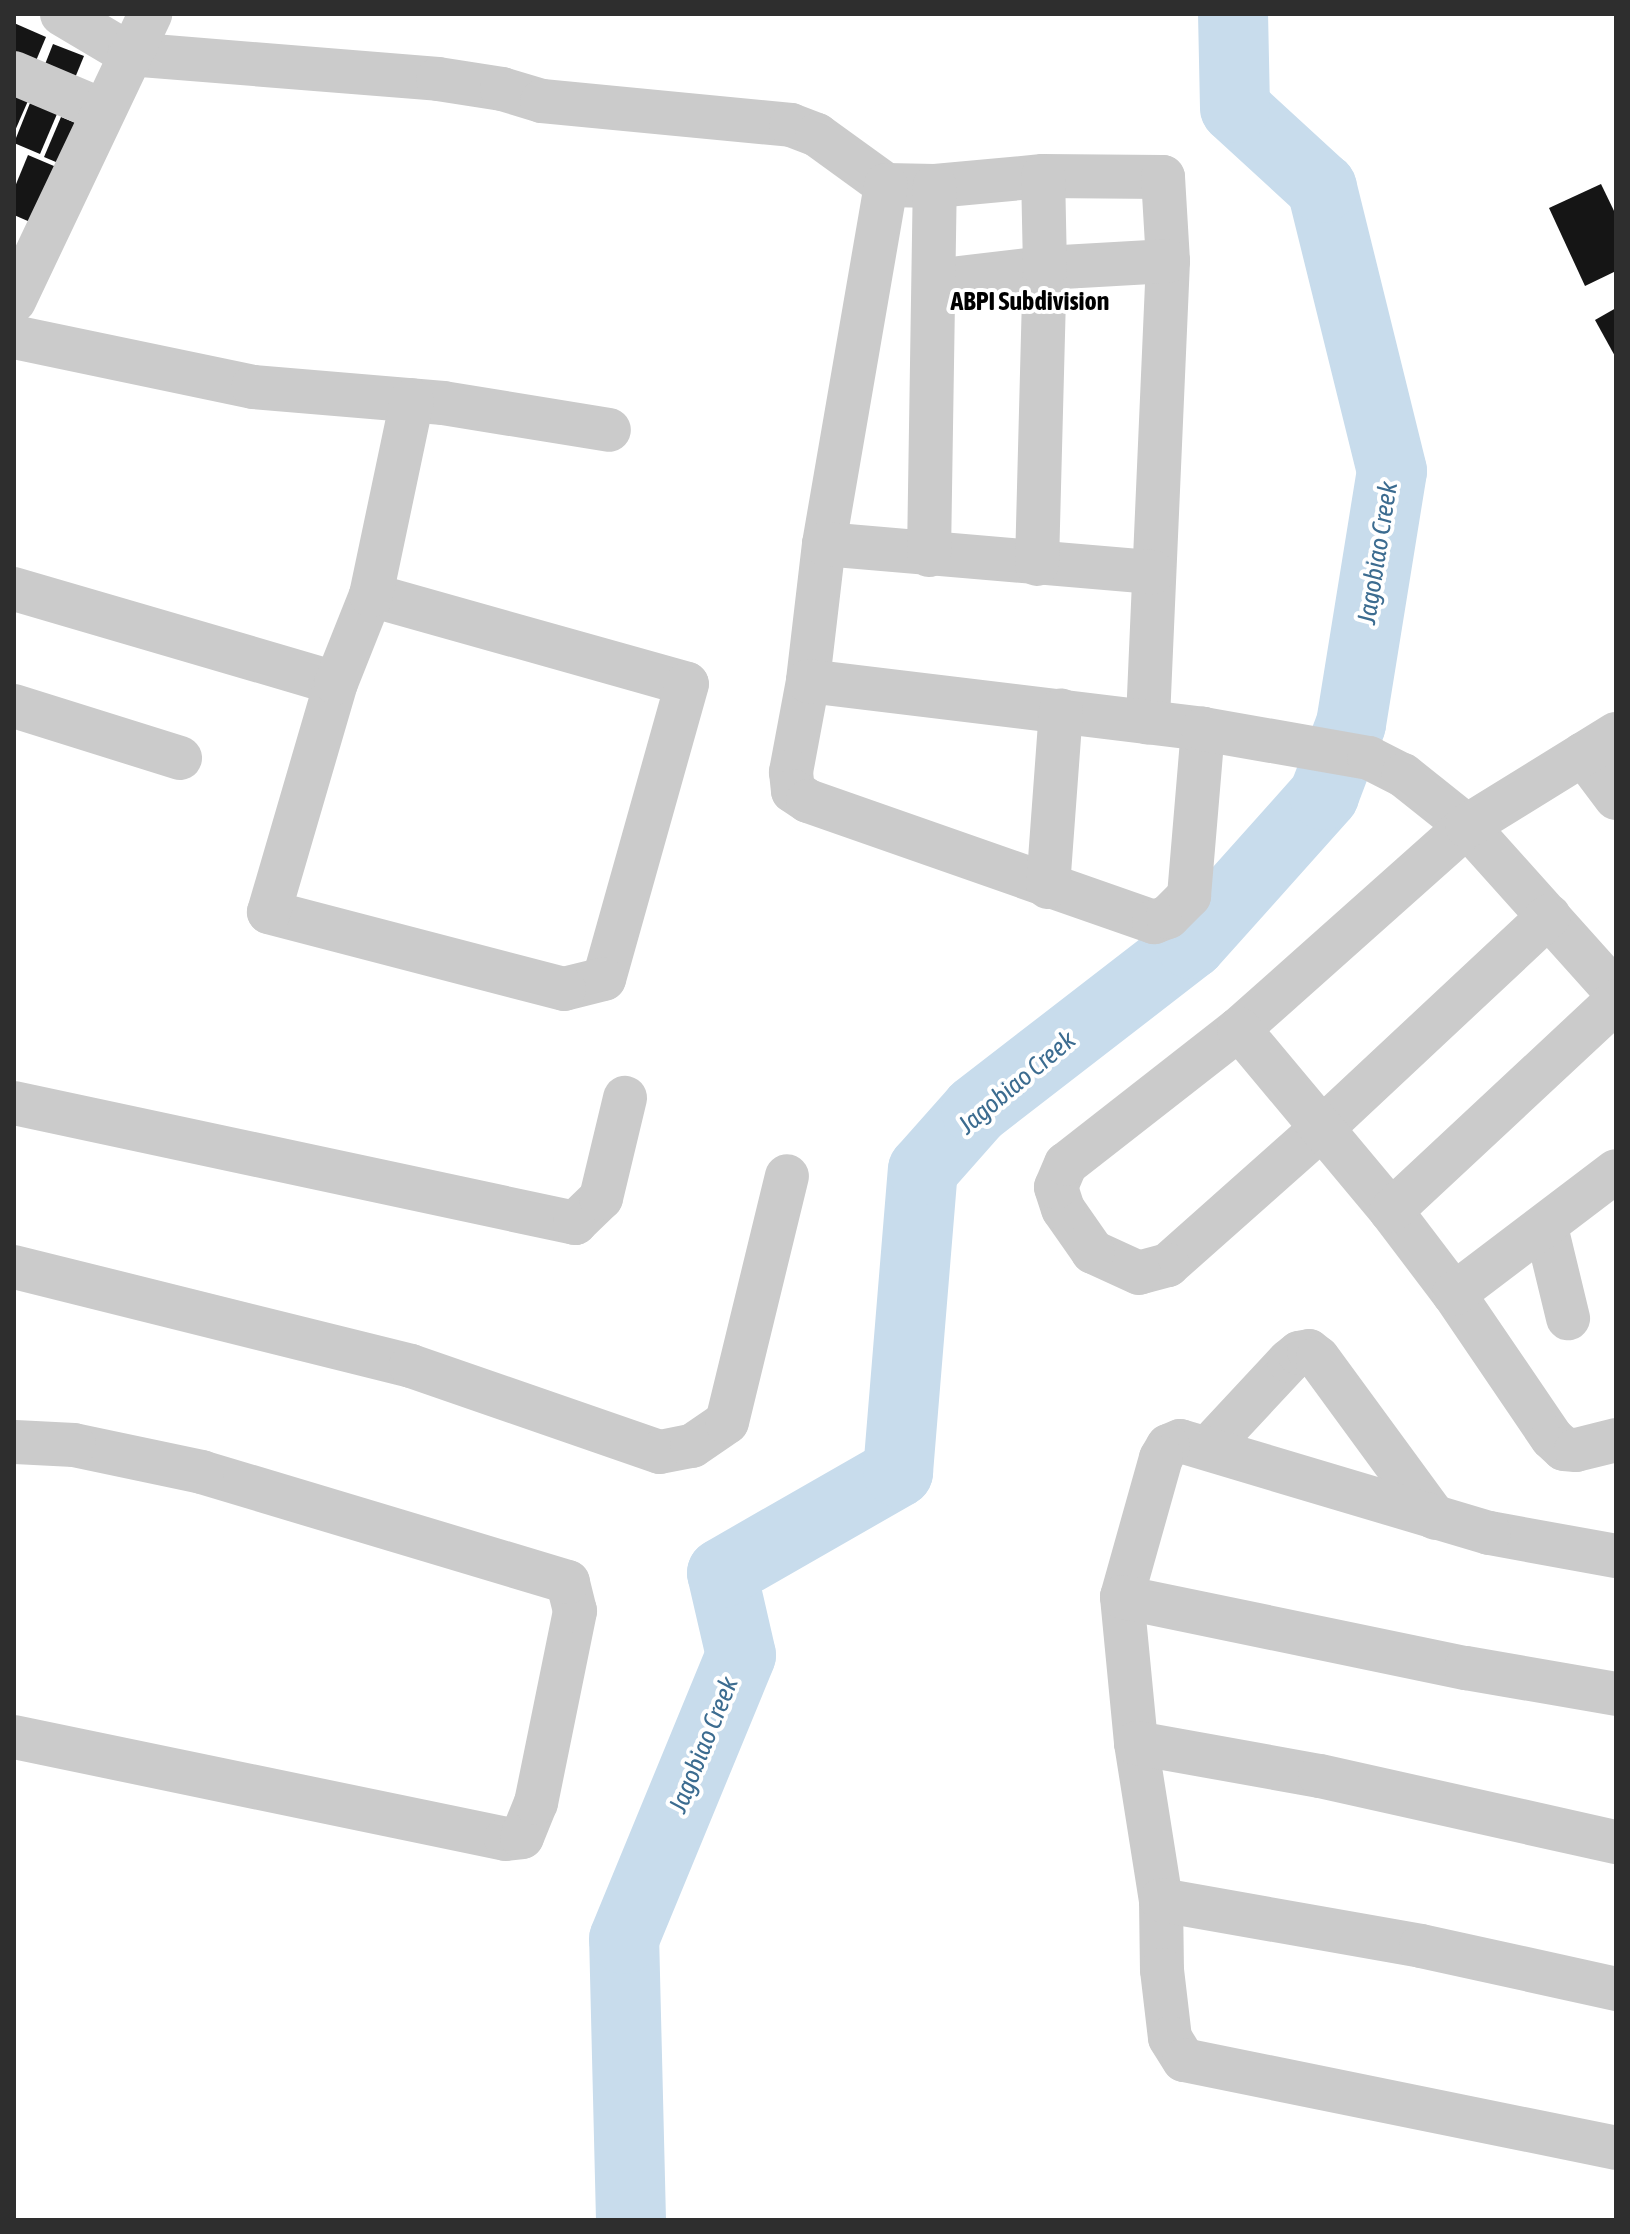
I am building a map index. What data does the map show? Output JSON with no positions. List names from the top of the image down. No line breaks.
{"districts":["ABPI Subdivision"],"water":["Jagobiao Creek"]}
